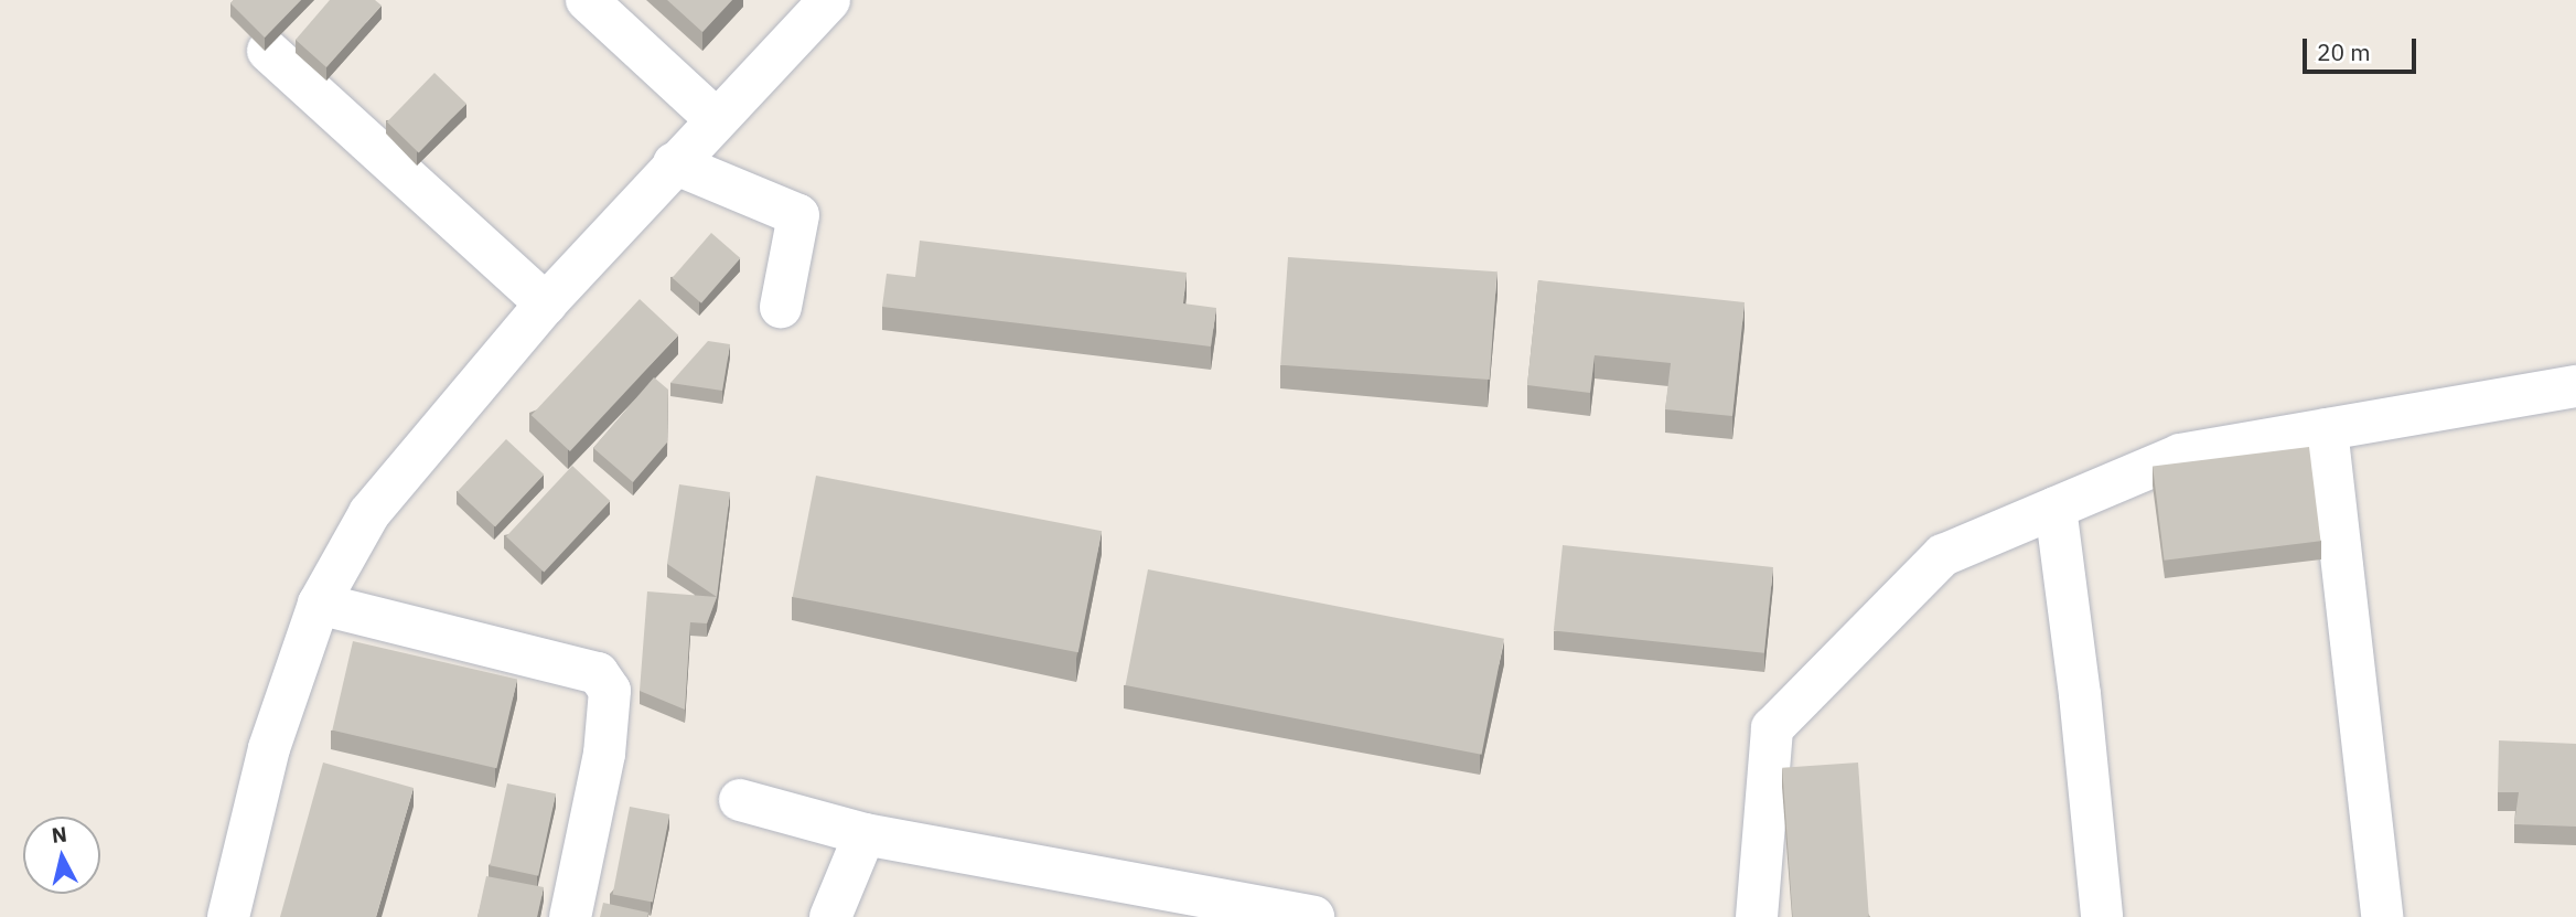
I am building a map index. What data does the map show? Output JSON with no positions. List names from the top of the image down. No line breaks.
{"scale_bar":"20 m","north":"top"}
